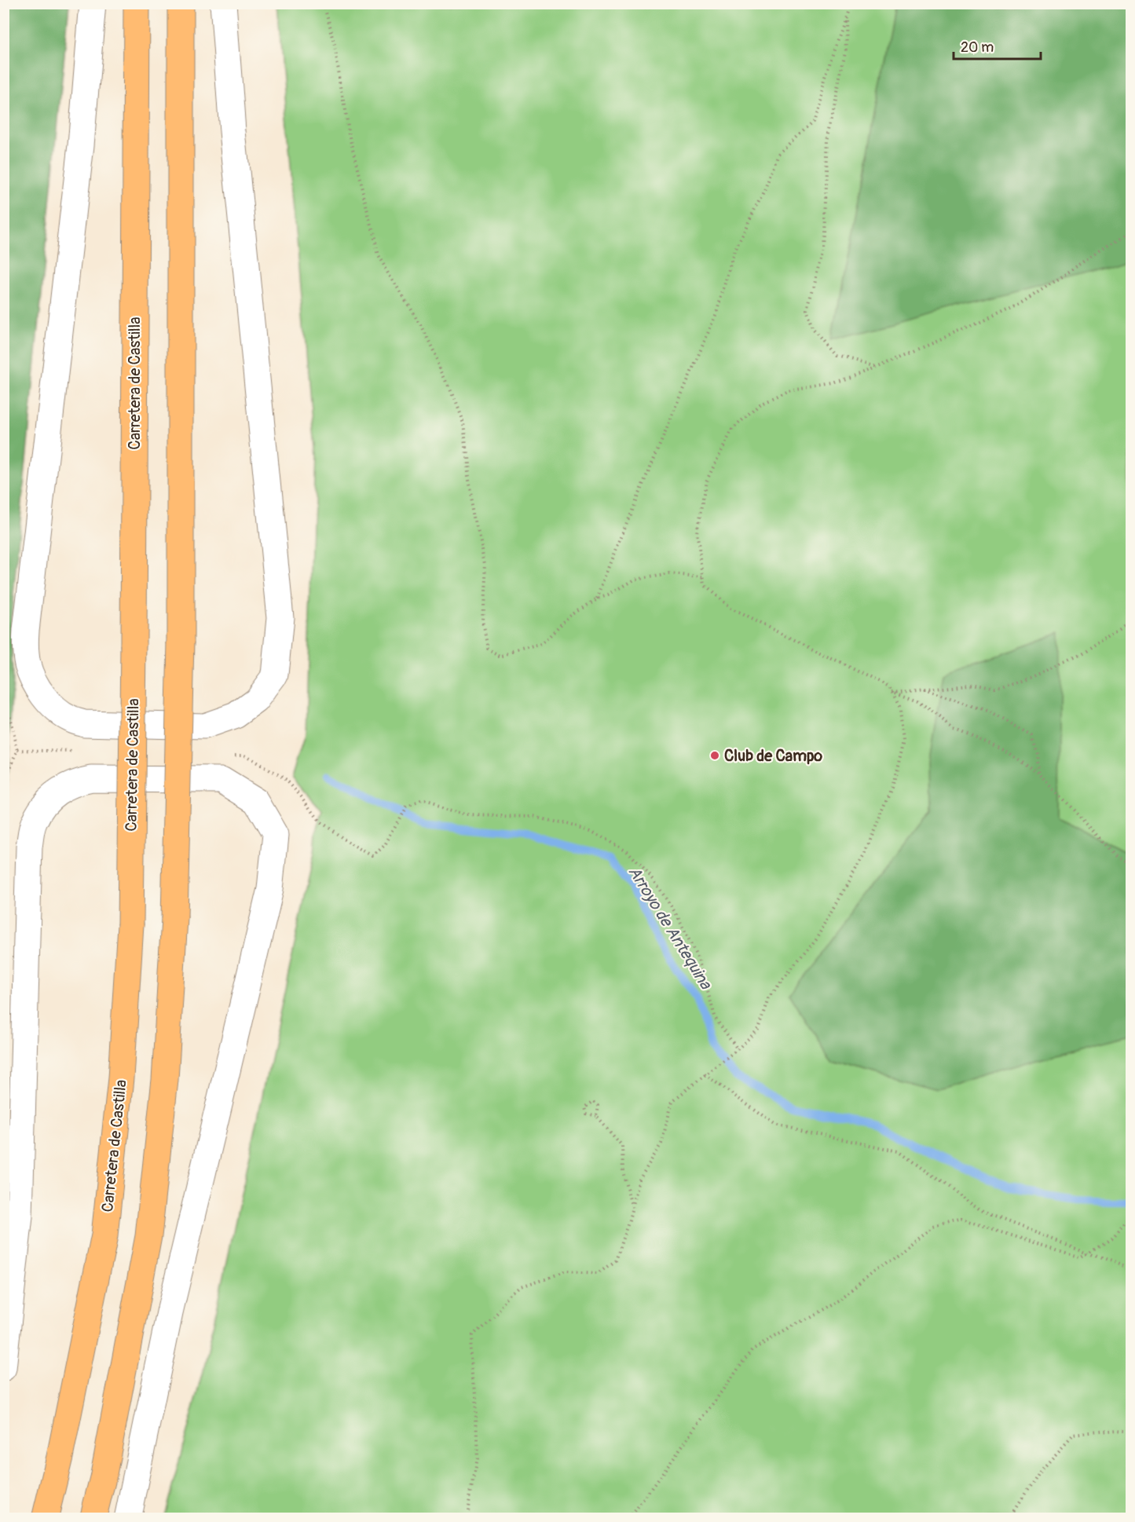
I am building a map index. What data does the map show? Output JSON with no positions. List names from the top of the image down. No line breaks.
{"streets":{"highway":["Carretera de Castilla"]},"water":["Arroyo de Antequina"],"places":["Club de Campo"],"scale_bar":"20 m"}
